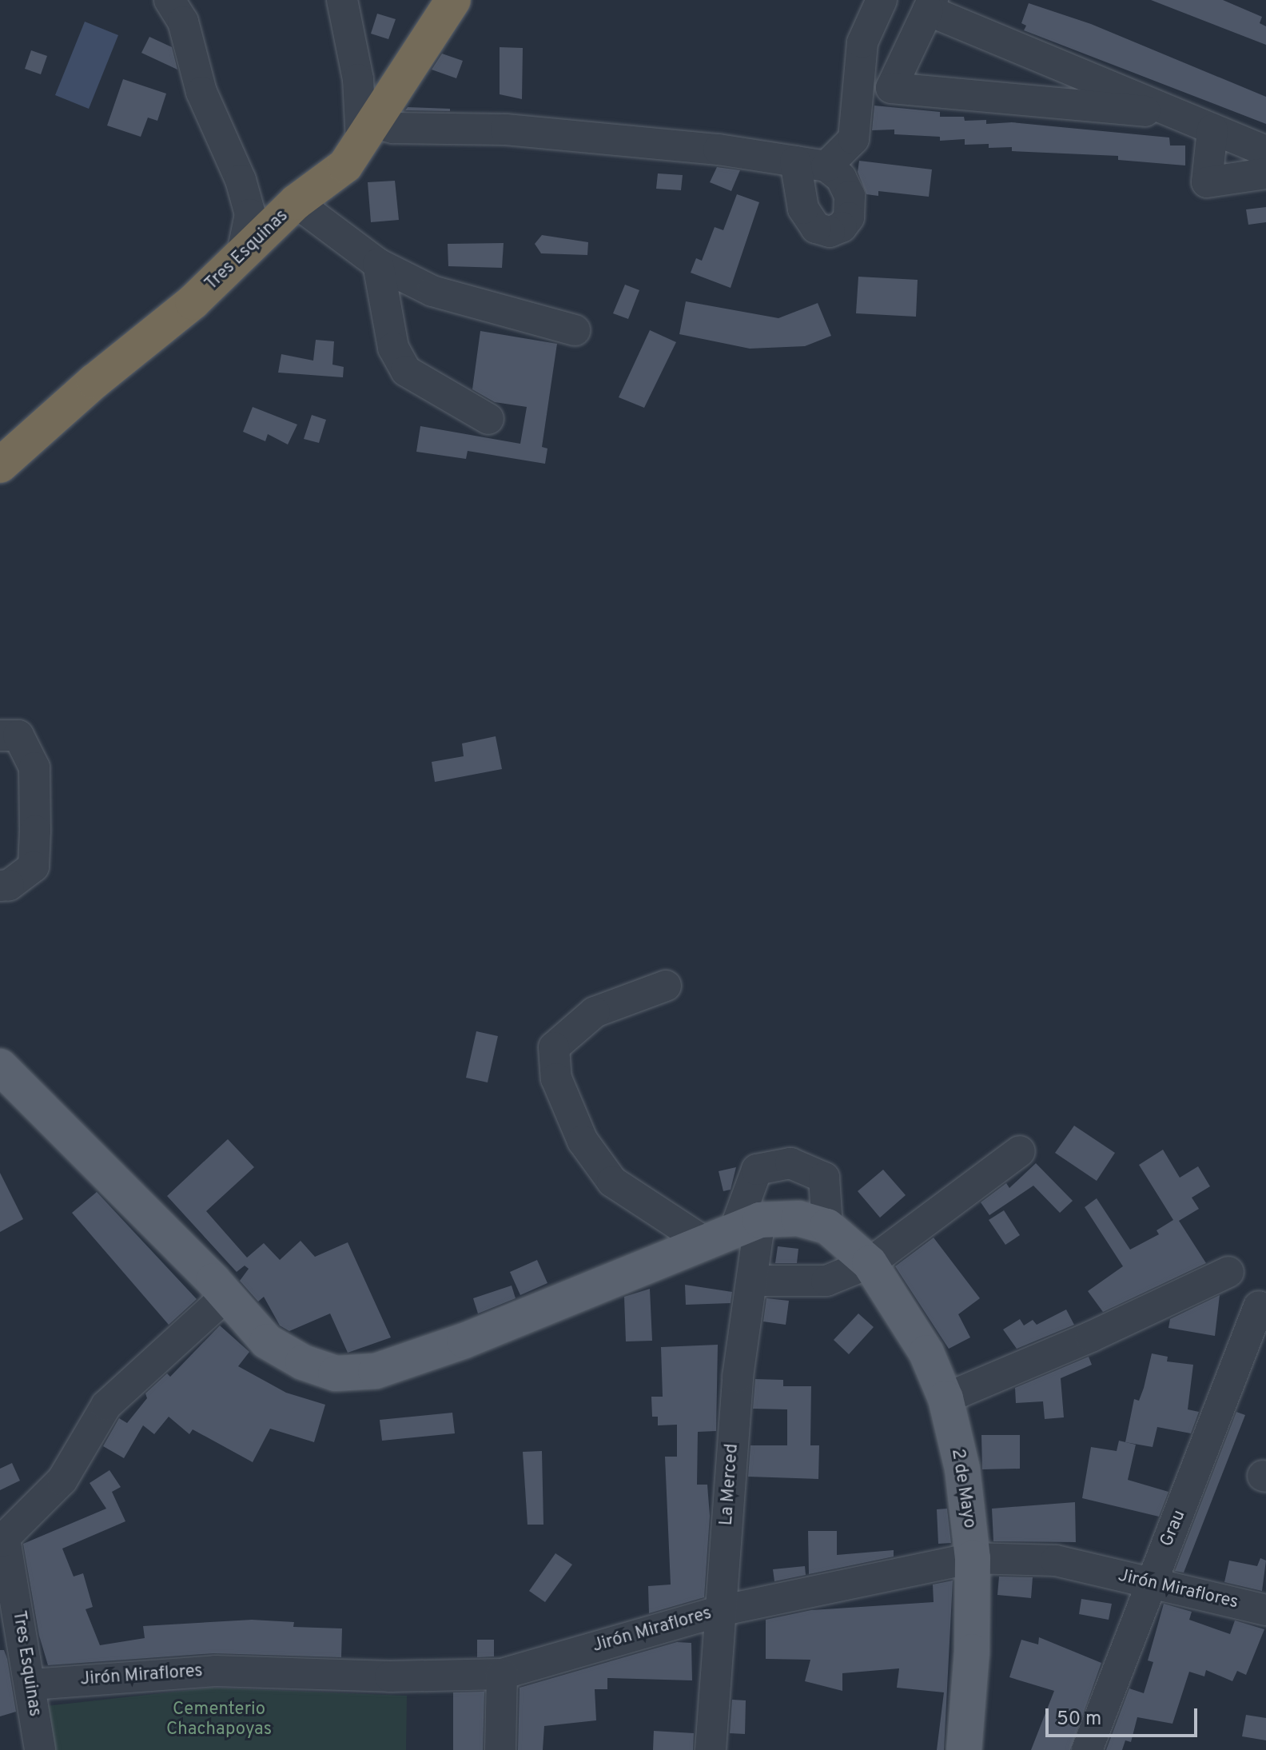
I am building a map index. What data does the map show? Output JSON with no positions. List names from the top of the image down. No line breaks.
{"streets":{"highway":["Tres Esquinas"],"main road":["2 de Mayo"],"street":["La Merced","Grau","Jirón Miraflores"]},"crossings":[["Tres Esquinas","Jirón Miraflores"],["La Merced","2 de Mayo"],["La Merced","Jirón Miraflores"],["2 de Mayo","Jirón Miraflores"],["Grau","Jirón Miraflores"]],"parks":["Cementerio Chachapoyas"],"scale_bar":"50 m"}
